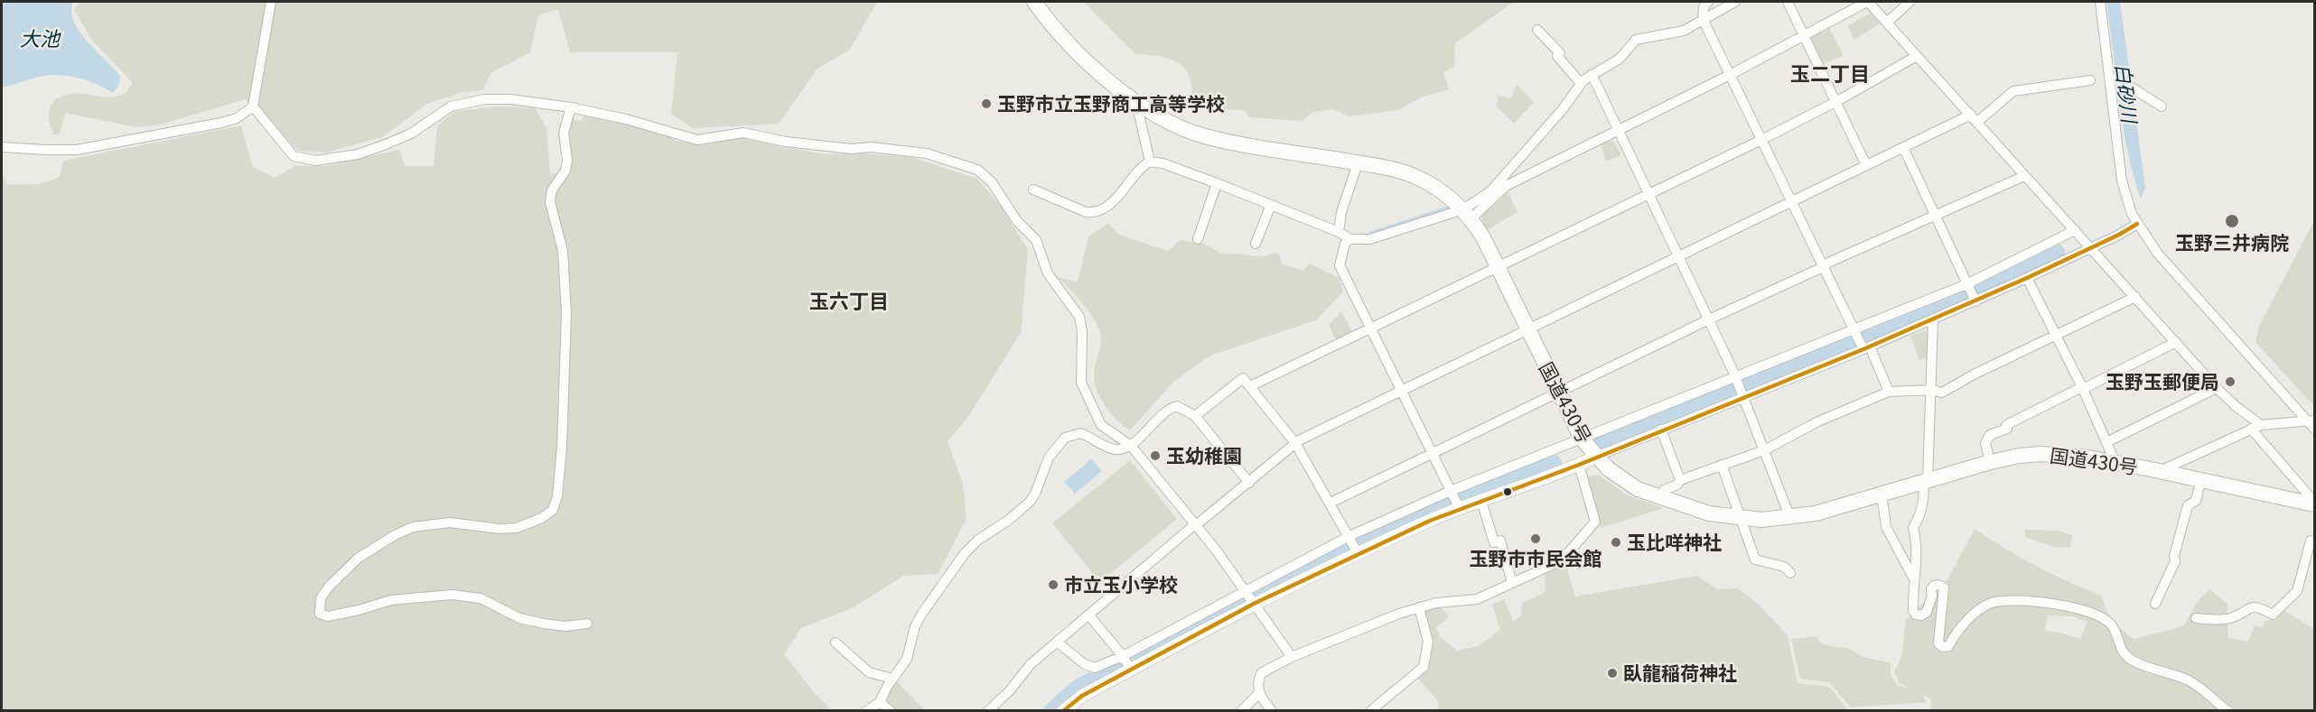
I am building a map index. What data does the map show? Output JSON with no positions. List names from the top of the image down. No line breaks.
{"streets":{"highway":["国道430号"]},"districts":["玉二丁目","玉六丁目"],"water":["大池","白砂川"],"places":["玉野市立玉野商工高等学校","玉野三井病院","玉野玉郵便局","玉幼稚園","玉野市市民会館","玉比咩神社","市立玉小学校","臥龍稲荷神社"]}
